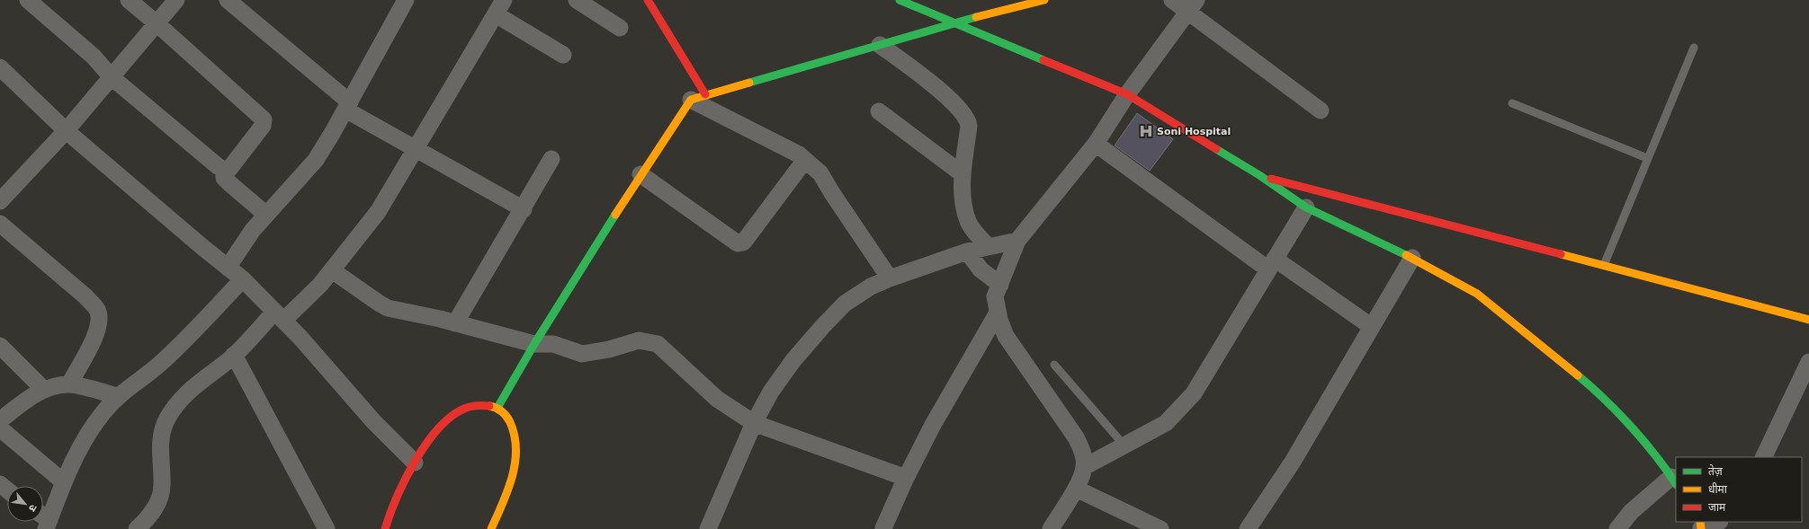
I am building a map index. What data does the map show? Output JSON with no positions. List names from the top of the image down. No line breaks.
{"places":{"hospital":["Soni Hospital"]},"legend":["तेज़","धीमा","जाम"],"north":"bottom right"}
